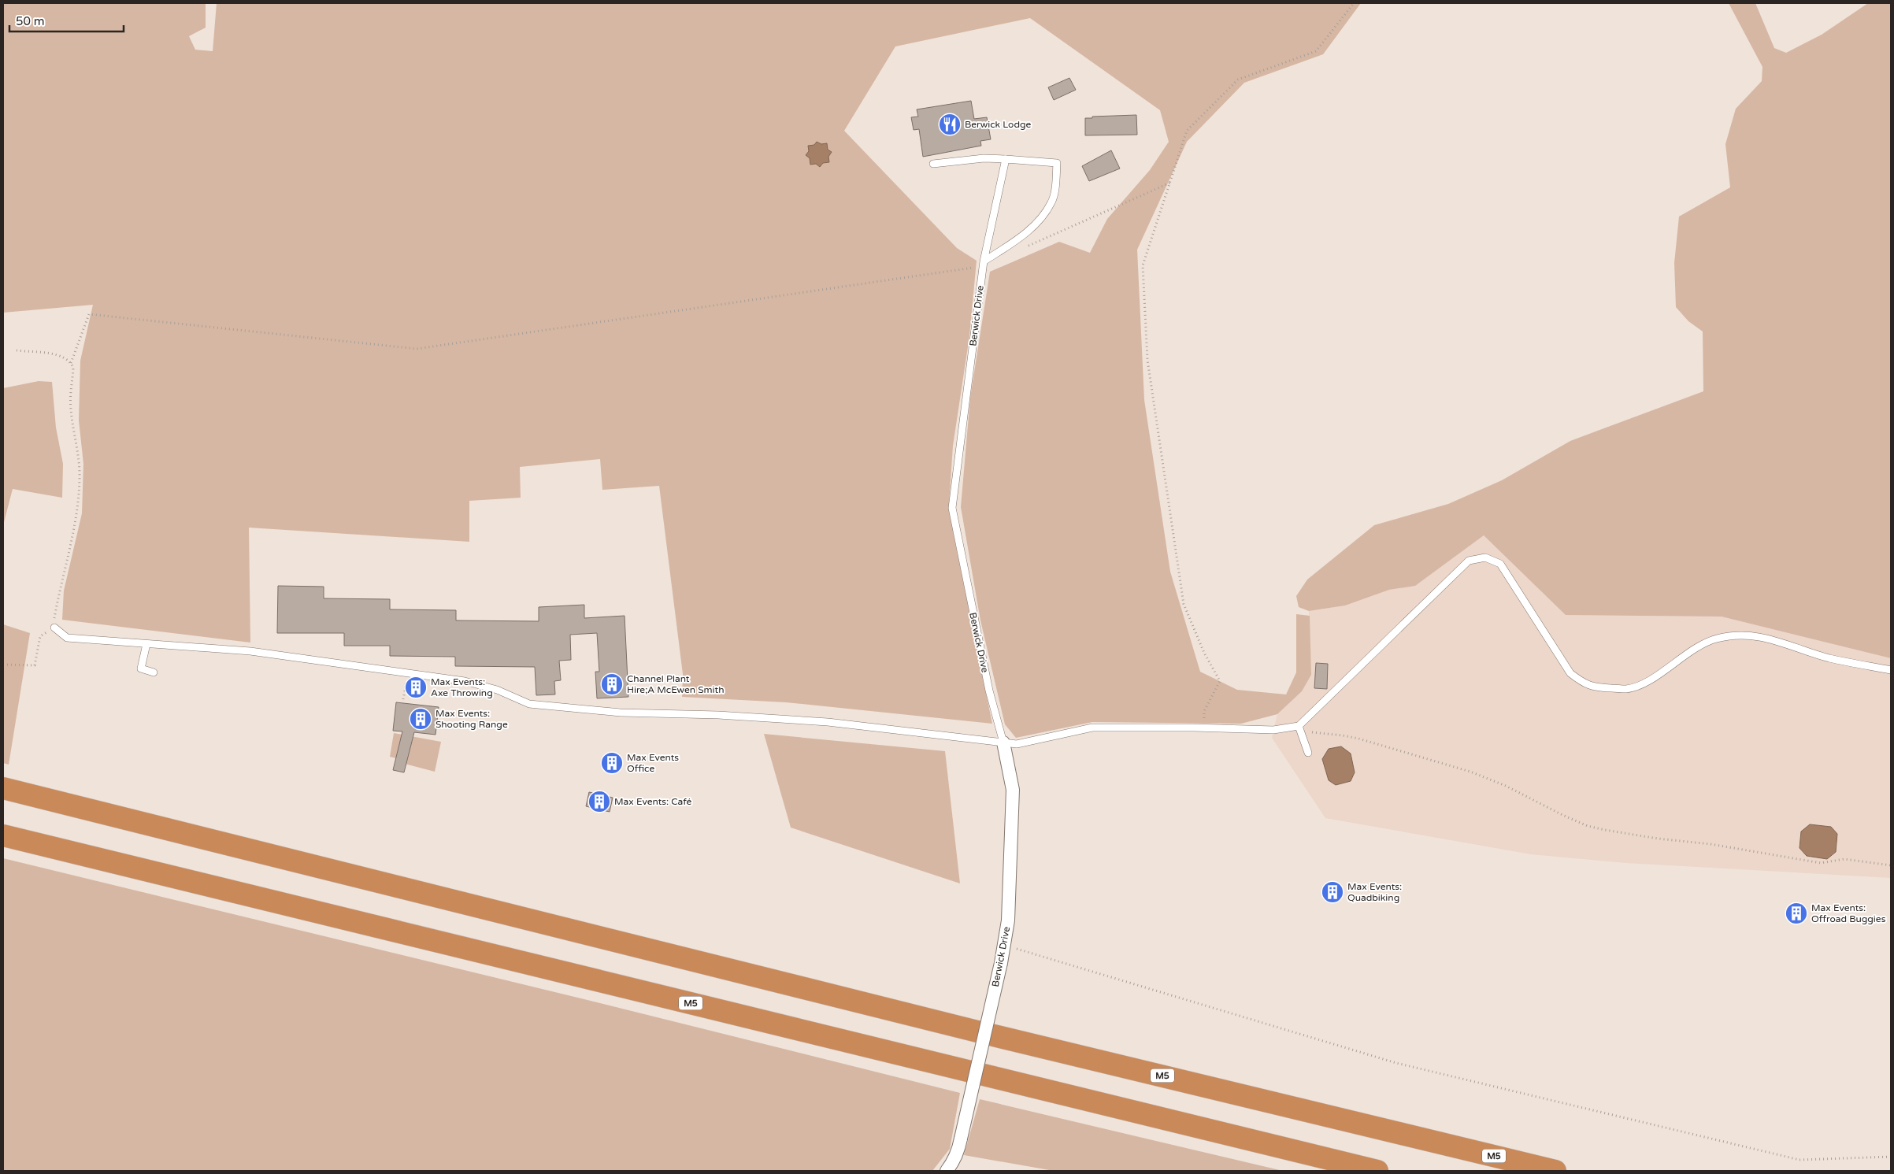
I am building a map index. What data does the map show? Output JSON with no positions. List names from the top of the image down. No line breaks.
{"streets":{"highway":["M5"],"street":["Berwick Drive"]},"places":{"restaurant":["Berwick Lodge"],"building":["Channel Plant Hire;A McEwen Smith","Max Events: Axe Throwing","Max Events: Shooting Range","Max Events Office","Max Events: Café","Max Events: Quadbiking","Max Events: Offroad Buggies"]},"scale_bar":"50 m"}
